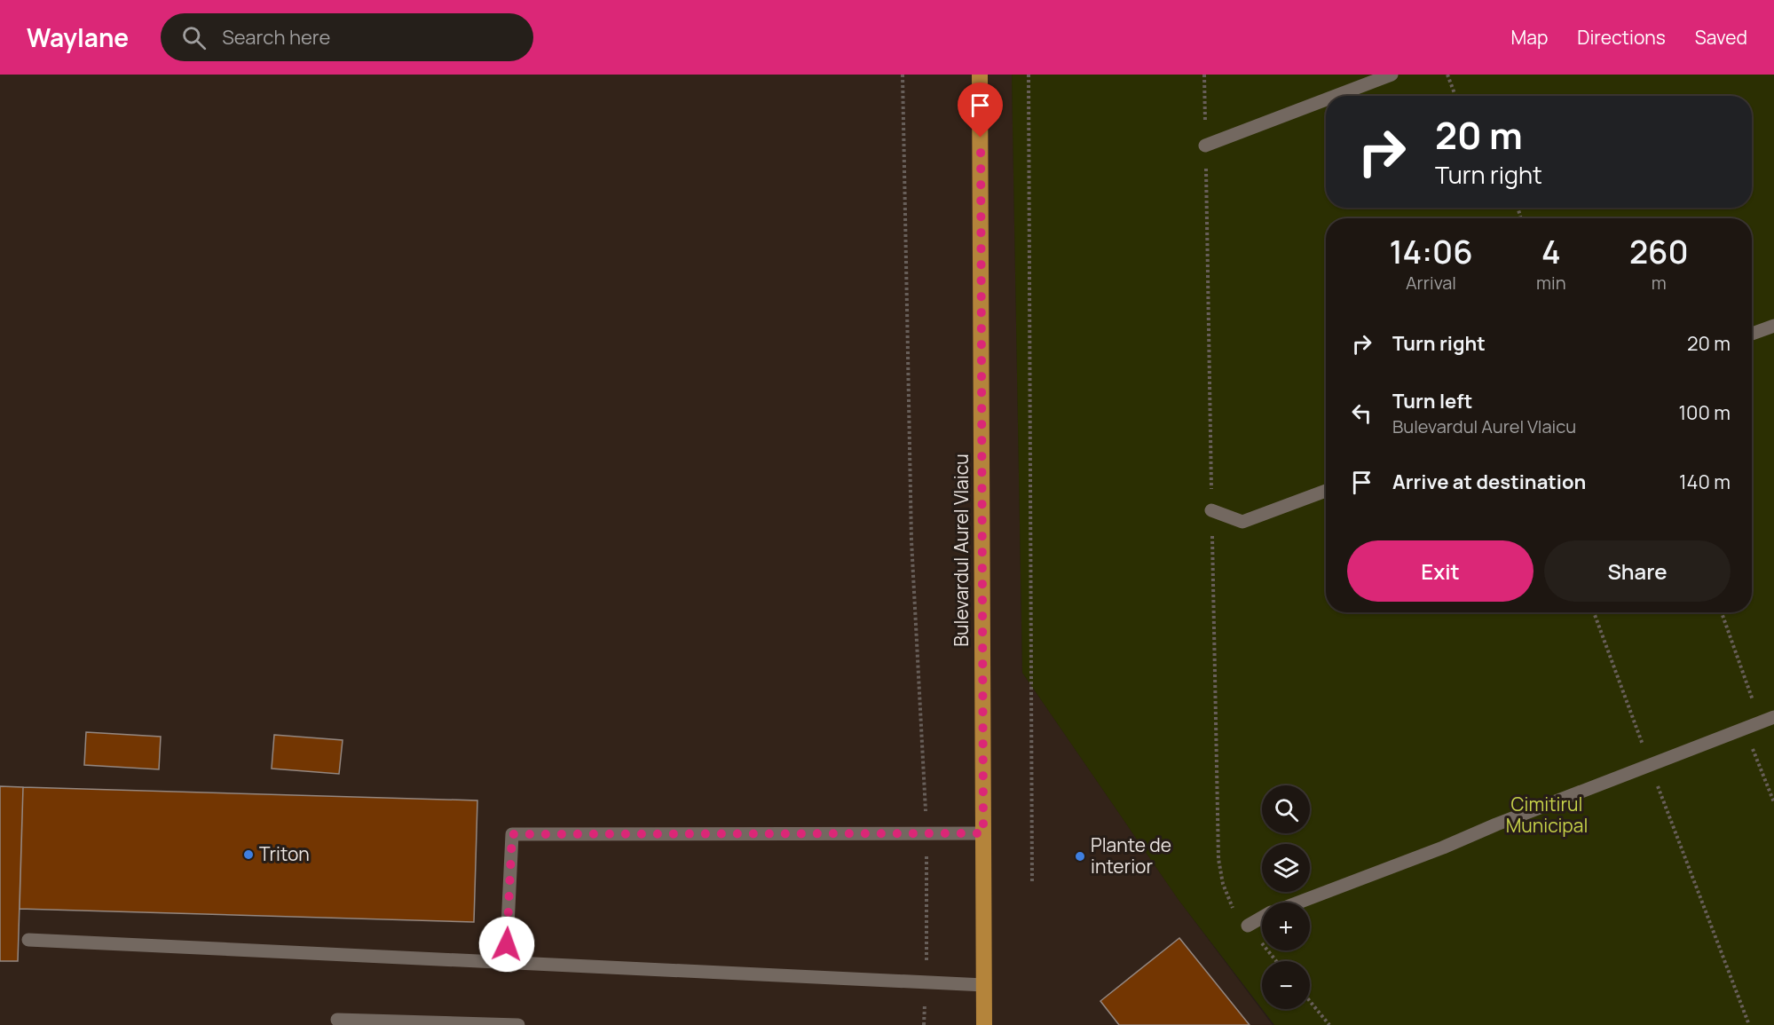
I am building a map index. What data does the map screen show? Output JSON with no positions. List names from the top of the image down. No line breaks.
{"streets":{"main road":["Bulevardul Aurel Vlaicu"]},"parks":["Cimitirul Municipal"],"places":["Triton","Plante de interior"],"page":{"header":"Waylane","search":"Search here","nav":["Map","Directions","Saved"],"turn":["20 m","Turn right"],"eta":["14:06","Arrival","4","min","260","m"],"list":[{"name":"Turn right","value":"20 m"},{"name":"Turn left","note":"Bulevardul Aurel Vlaicu","value":"100 m"},{"name":"Arrive at destination","value":"140 m"}],"buttons":["Exit","Share"],"map_buttons":["+","−"]}}
